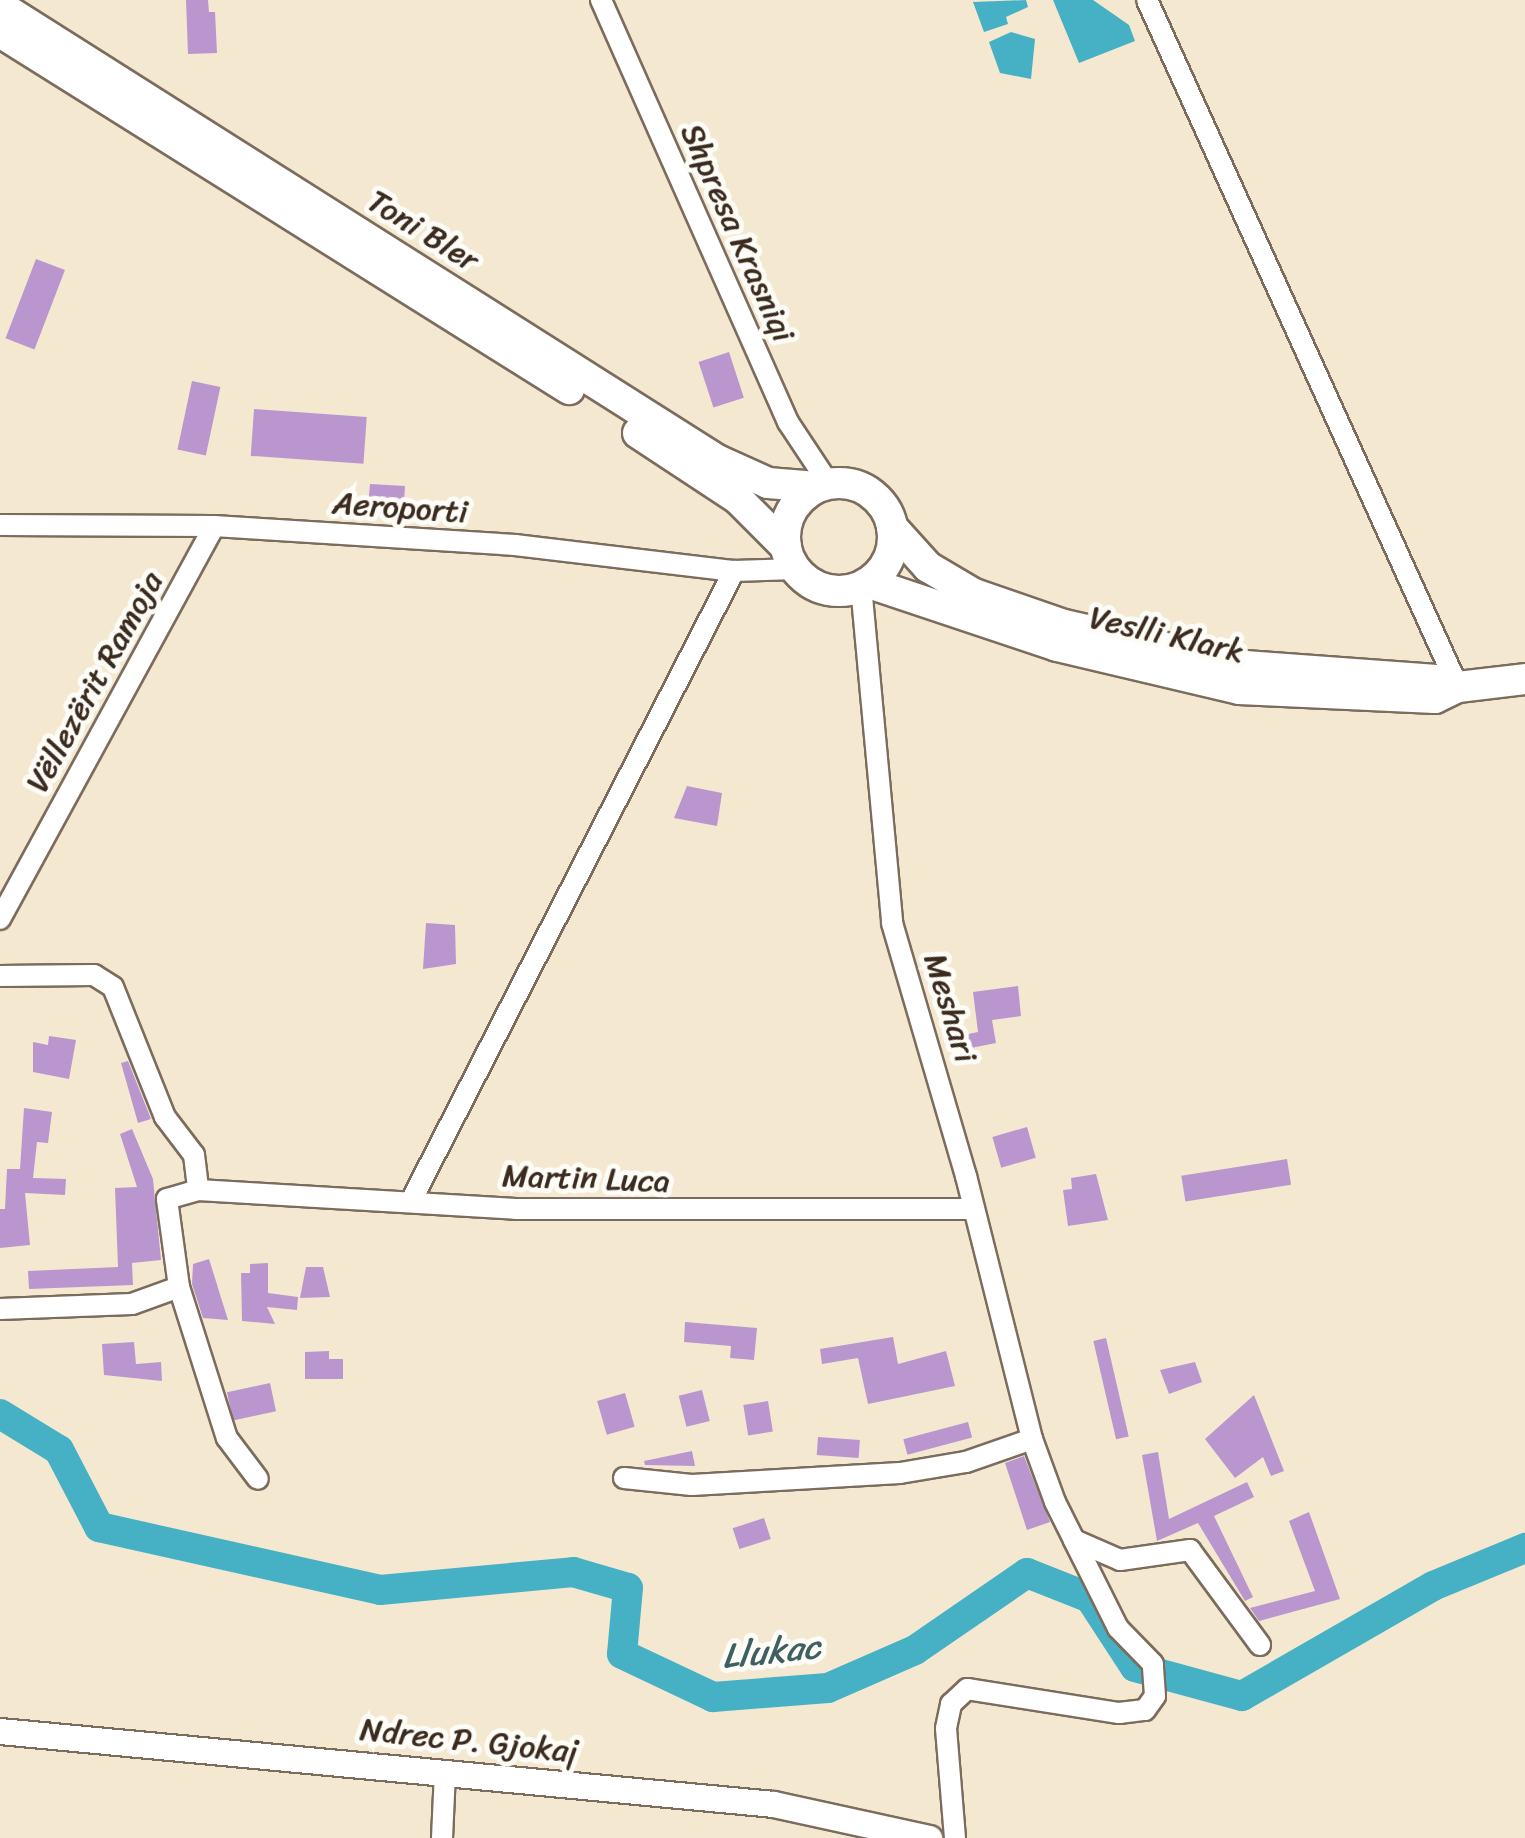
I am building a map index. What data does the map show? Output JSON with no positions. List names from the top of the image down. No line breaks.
{"streets":{"main road":["Toni Bler","Veslli Klark"],"street":["Shpresa Krasniqi","Aeroporti","Vëllezërit Ramoja","Meshari","Martin Luca","Ndrec P. Gjokaj"]},"crossings":[["Toni Bler","Shpresa Krasniqi"],["Toni Bler","Aeroporti"],["Toni Bler","Veslli Klark"],["Toni Bler","Meshari"],["Shpresa Krasniqi","Aeroporti"],["Shpresa Krasniqi","Veslli Klark"],["Shpresa Krasniqi","Meshari"],["Aeroporti","Veslli Klark"],["Aeroporti","Vëllezërit Ramoja"],["Aeroporti","Meshari"],["Veslli Klark","Meshari"],["Meshari","Martin Luca"]],"water":["Llukac"]}
